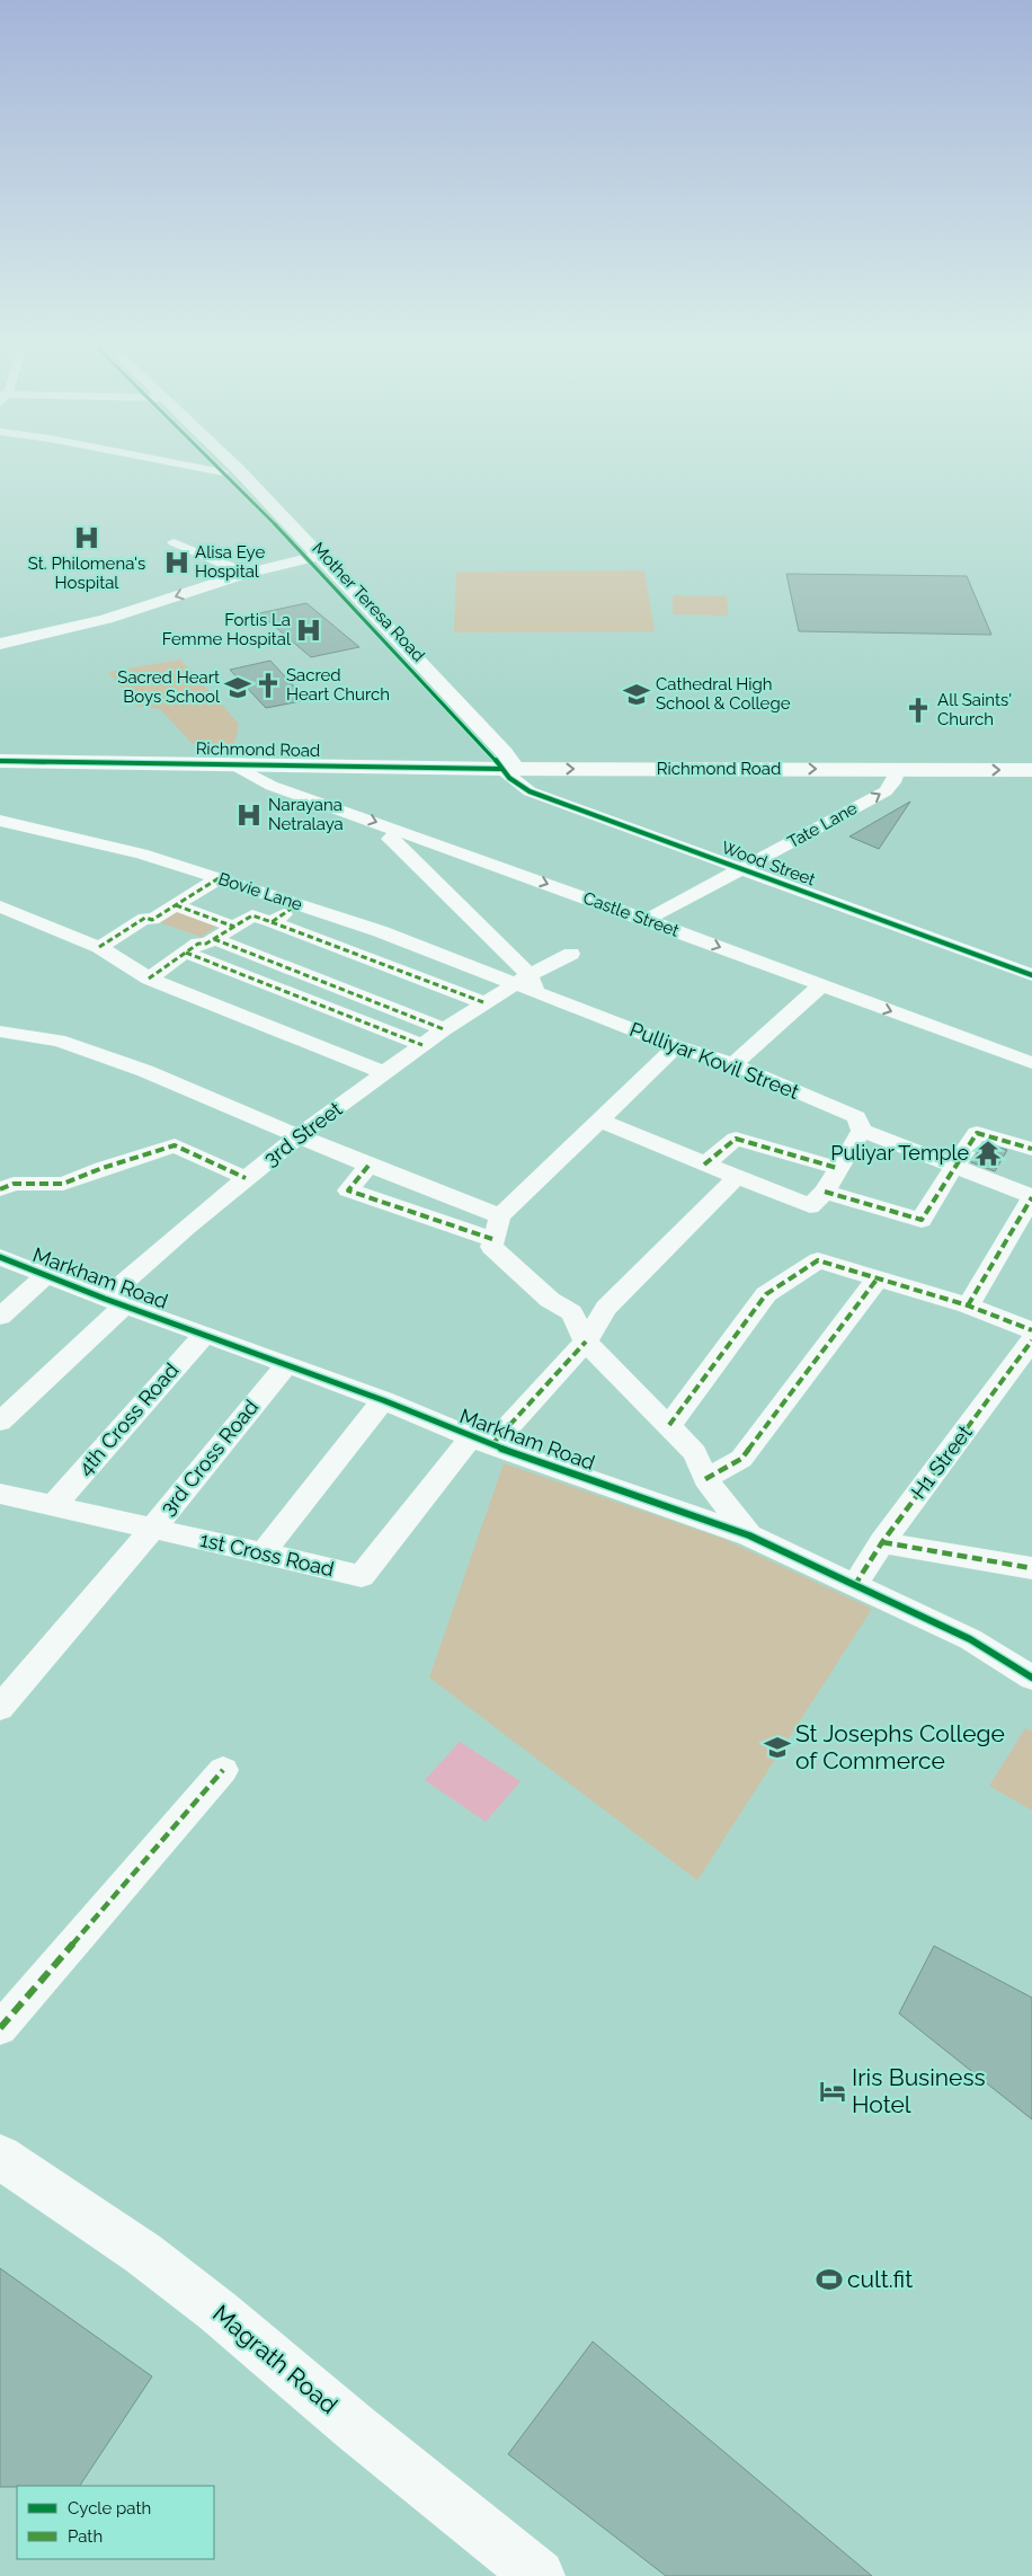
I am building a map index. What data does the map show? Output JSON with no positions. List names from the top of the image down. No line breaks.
{"streets":{"main road":["Richmond Road"],"street":["Mother Teresa Road","Tate Lane","Wood Street","Bovie Lane","Castle Street","Pulliyar Kovil Street","3rd Street","Markham Road","4th Cross Road","3rd Cross Road","H1 Street","1st Cross Road","Magrath Road"]},"crossings":[["Mother Teresa Road","Richmond Road"],["Mother Teresa Road","Wood Street"],["Richmond Road","Tate Lane"],["Richmond Road","Wood Street"],["Richmond Road","Castle Street"],["Tate Lane","Wood Street"],["Tate Lane","Castle Street"],["Bovie Lane","Pulliyar Kovil Street"],["Bovie Lane","3rd Street"],["Pulliyar Kovil Street","3rd Street"],["3rd Street","Markham Road"],["Markham Road","4th Cross Road"],["Markham Road","3rd Cross Road"],["Markham Road","H1 Street"],["Markham Road","1st Cross Road"],["4th Cross Road","1st Cross Road"],["3rd Cross Road","1st Cross Road"]],"one_way":["Richmond Road","Tate Lane"],"places":{"hospital":["St. Philomena's Hospital","Alisa Eye Hospital","Fortis La Femme Hospital","Narayana Netralaya"],"church":["Sacred Heart Church","All Saints' Church"],"school or university":["Sacred Heart Boys School","Cathedral High School & College","St Josephs College of Commerce"],"temple":["Puliyar Temple"],"hotel":["Iris Business Hotel"],"sports":["cult.fit"]},"legend":["Cycle path","Path"]}
